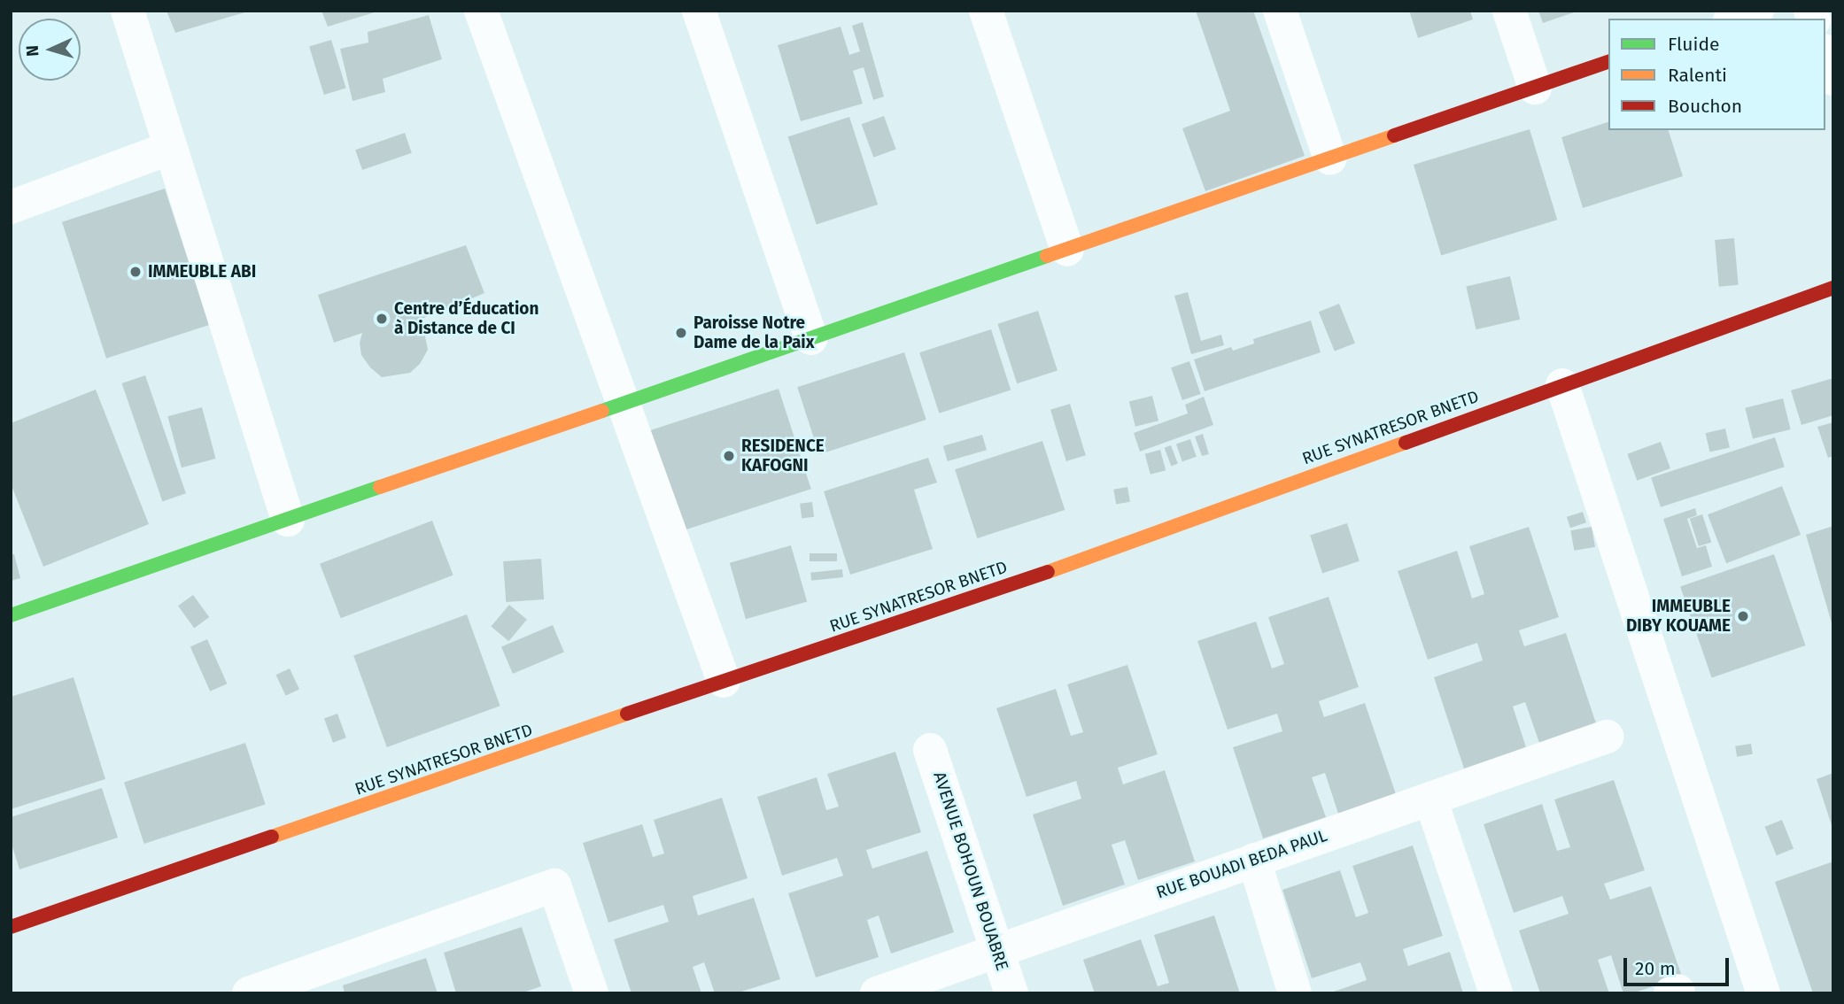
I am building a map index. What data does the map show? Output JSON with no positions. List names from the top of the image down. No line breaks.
{"streets":{"street":["RUE SYNATRESOR BNETD","RUE BOUADI BEDA PAUL","AVENUE BOHOUN BOUABRE"]},"crossings":[["RUE BOUADI BEDA PAUL","AVENUE BOHOUN BOUABRE"]],"places":["IMMEUBLE ABI","Centre d’Éducation à Distance de CI","Paroisse Notre Dame de la Paix","RESIDENCE KAFOGNI","IMMEUBLE DIBY KOUAME"],"legend":["Fluide","Ralenti","Bouchon"],"scale_bar":"20 m","north":"left"}
